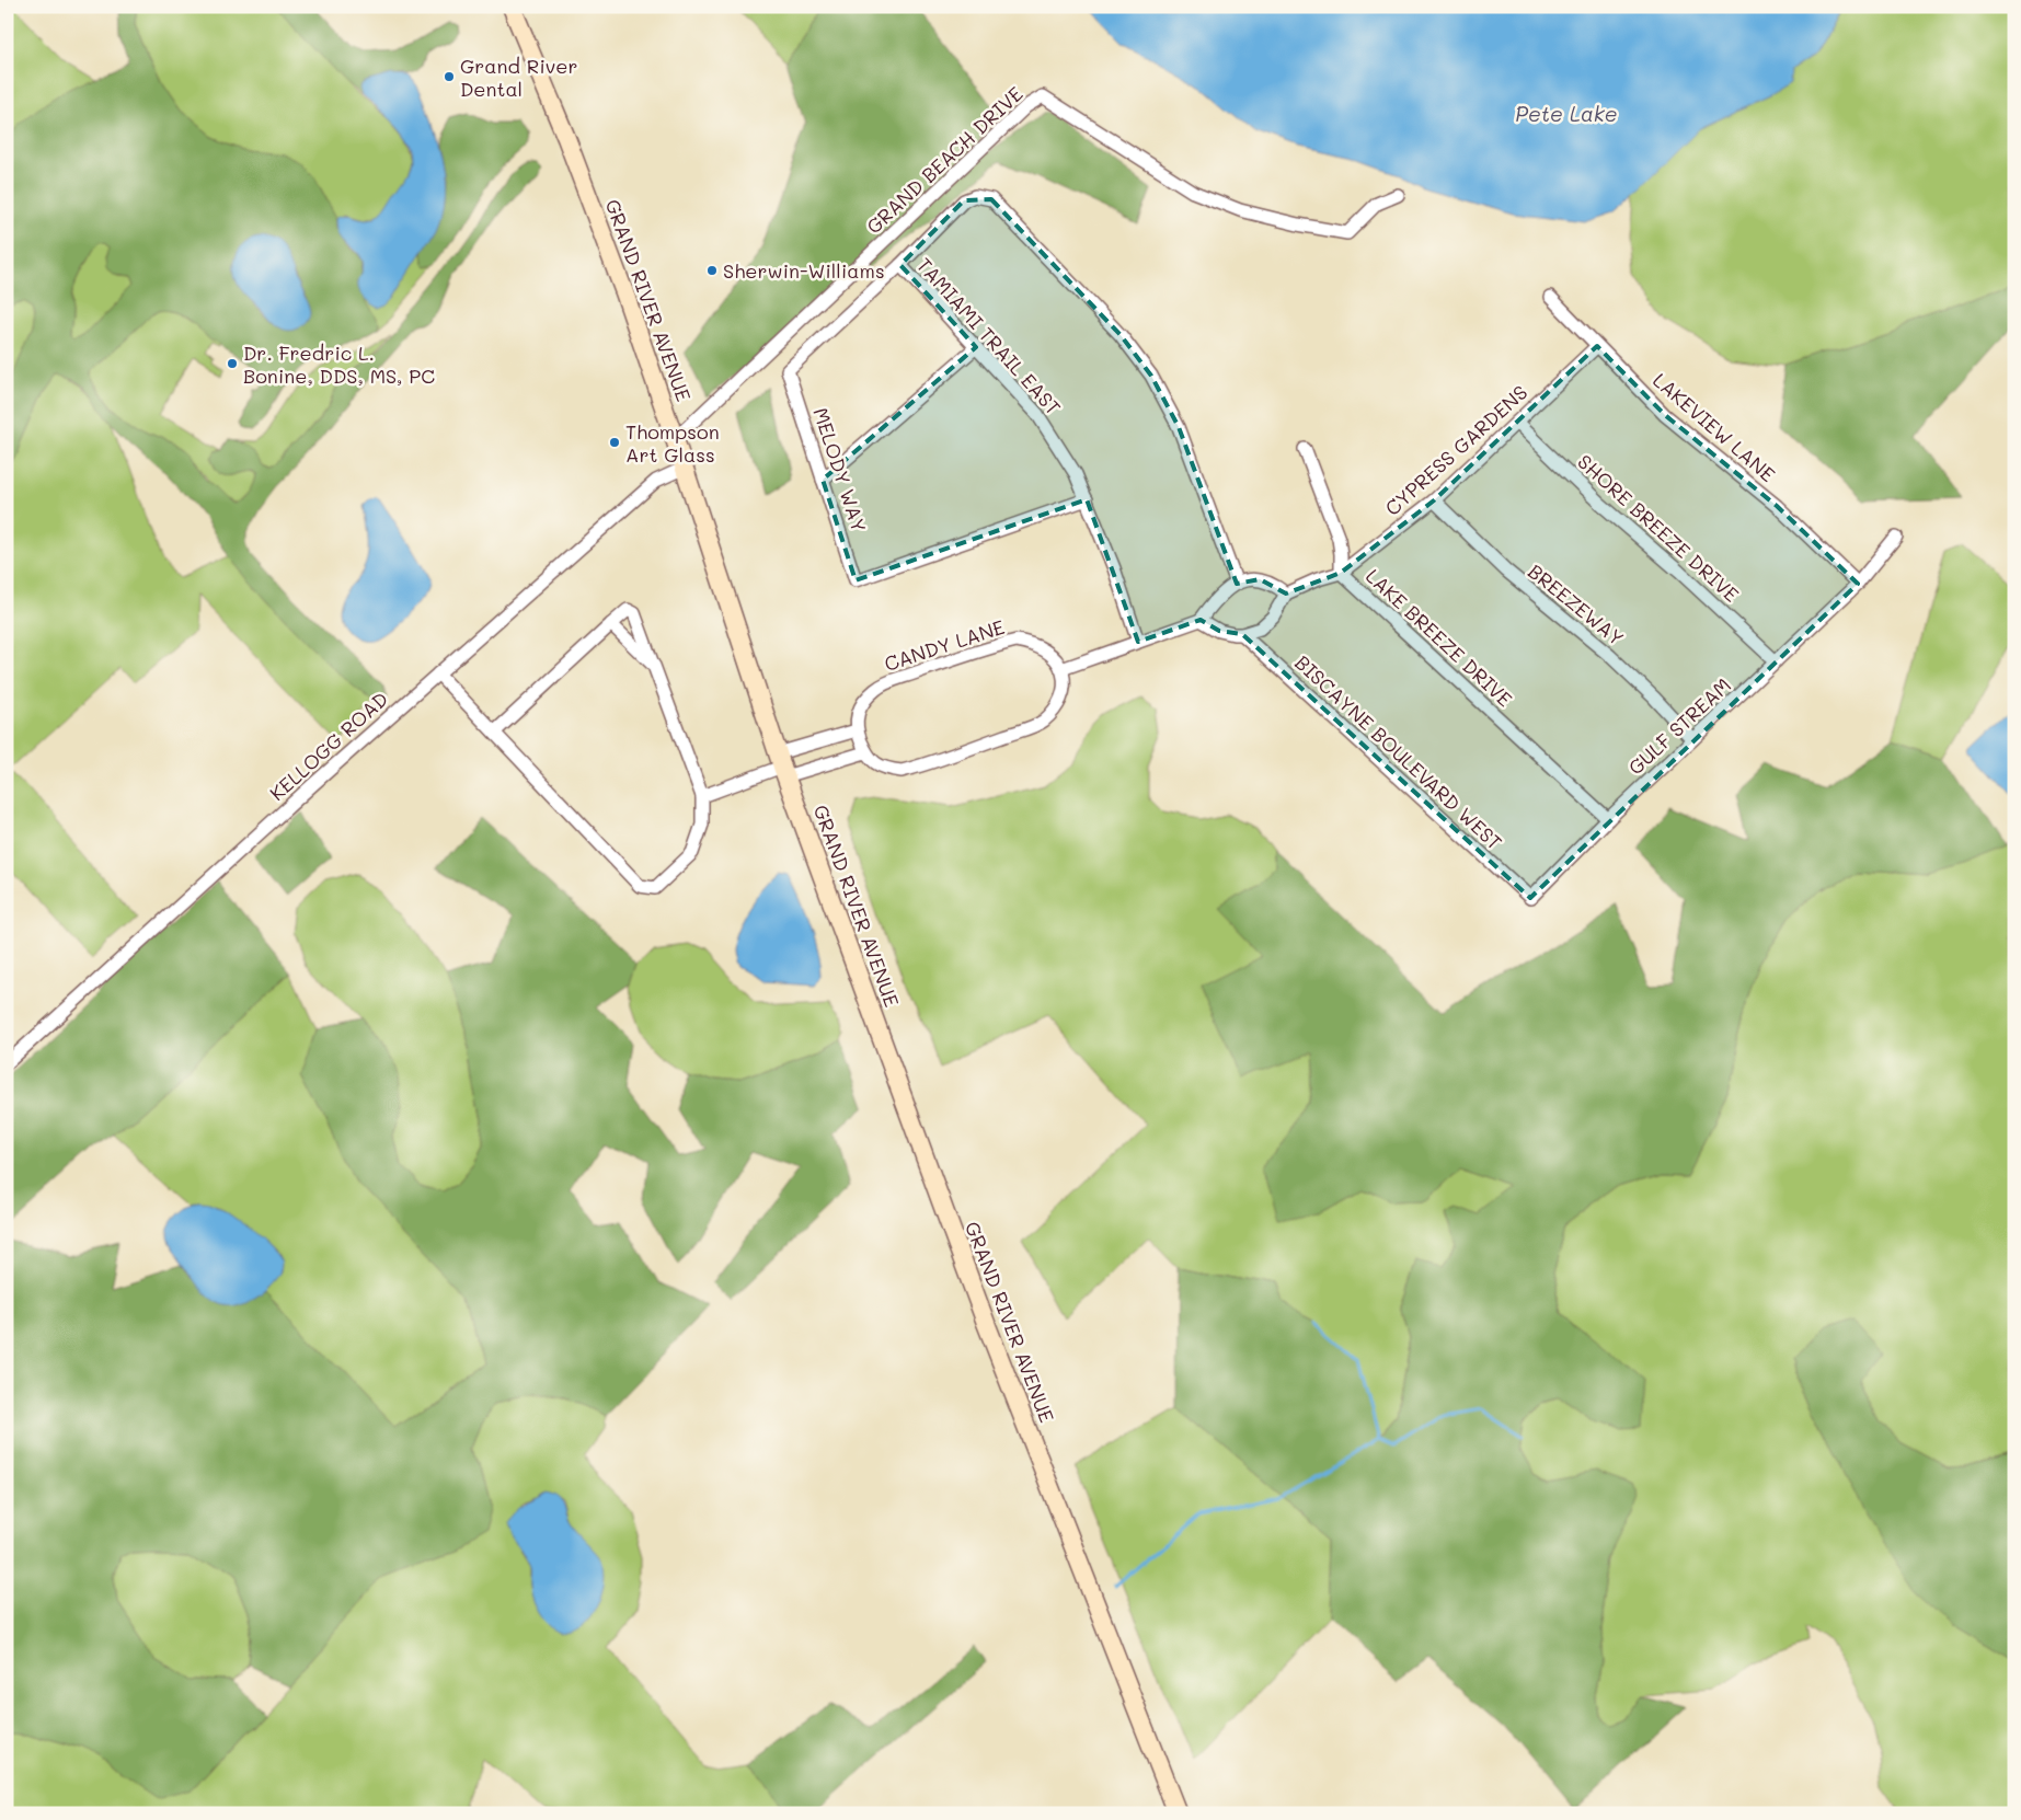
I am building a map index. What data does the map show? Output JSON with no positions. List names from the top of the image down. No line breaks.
{"streets":{"main road":["GRAND RIVER AVENUE"],"street":["GRAND BEACH DRIVE","TAMIAMI TRAIL EAST","LAKEVIEW LANE","CYPRESS GARDENS","MELODY WAY","SHORE BREEZE DRIVE","BREEZEWAY","LAKE BREEZE DRIVE","CANDY LANE","GULF STREAM","KELLOGG ROAD","BISCAYNE BOULEVARD WEST"]},"crossings":[["GRAND BEACH DRIVE","GRAND RIVER AVENUE"],["GRAND RIVER AVENUE","KELLOGG ROAD"],["TAMIAMI TRAIL EAST","MELODY WAY"],["LAKEVIEW LANE","CYPRESS GARDENS"],["LAKEVIEW LANE","GULF STREAM"],["CYPRESS GARDENS","SHORE BREEZE DRIVE"],["CYPRESS GARDENS","BREEZEWAY"],["CYPRESS GARDENS","LAKE BREEZE DRIVE"],["SHORE BREEZE DRIVE","GULF STREAM"],["BREEZEWAY","GULF STREAM"],["LAKE BREEZE DRIVE","GULF STREAM"],["GULF STREAM","BISCAYNE BOULEVARD WEST"]],"water":["Pete Lake"],"places":["Grand River Dental","Sherwin-Williams","Dr. Fredric L. Bonine, DDS, MS, PC","Thompson Art Glass"]}
